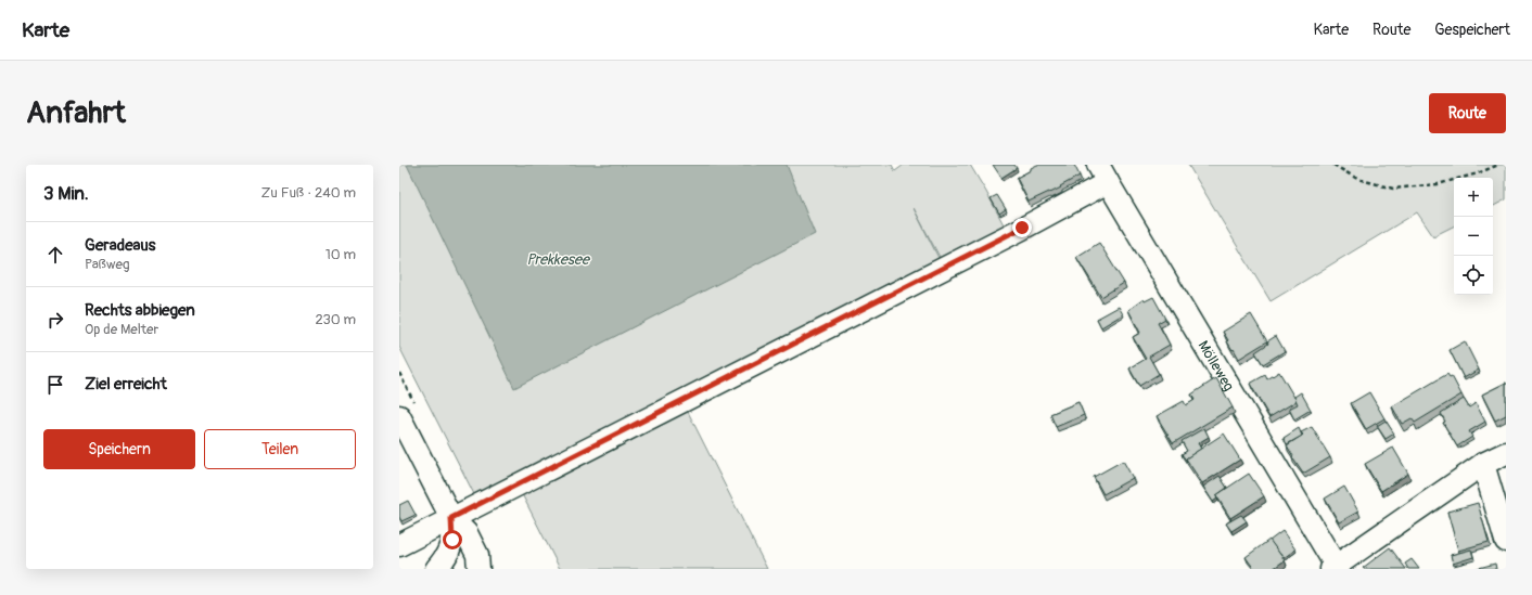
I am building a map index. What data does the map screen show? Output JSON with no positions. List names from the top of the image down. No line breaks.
{"streets":{"street":["Mölleweg"]},"water":["Prekkesee"],"page":{"header":"Karte","nav":["Karte","Route","Gespeichert"],"buttons":["Route",["Speichern","Teilen"]],"title":"Anfahrt","heading":["3 Min.","Zu Fuß · 240 m"],"map_buttons":["+","−"],"list":[["Geradeaus","Paßweg","10 m"],["Rechts abbiegen","Op de Melter","230 m"],"Ziel erreicht"]}}
